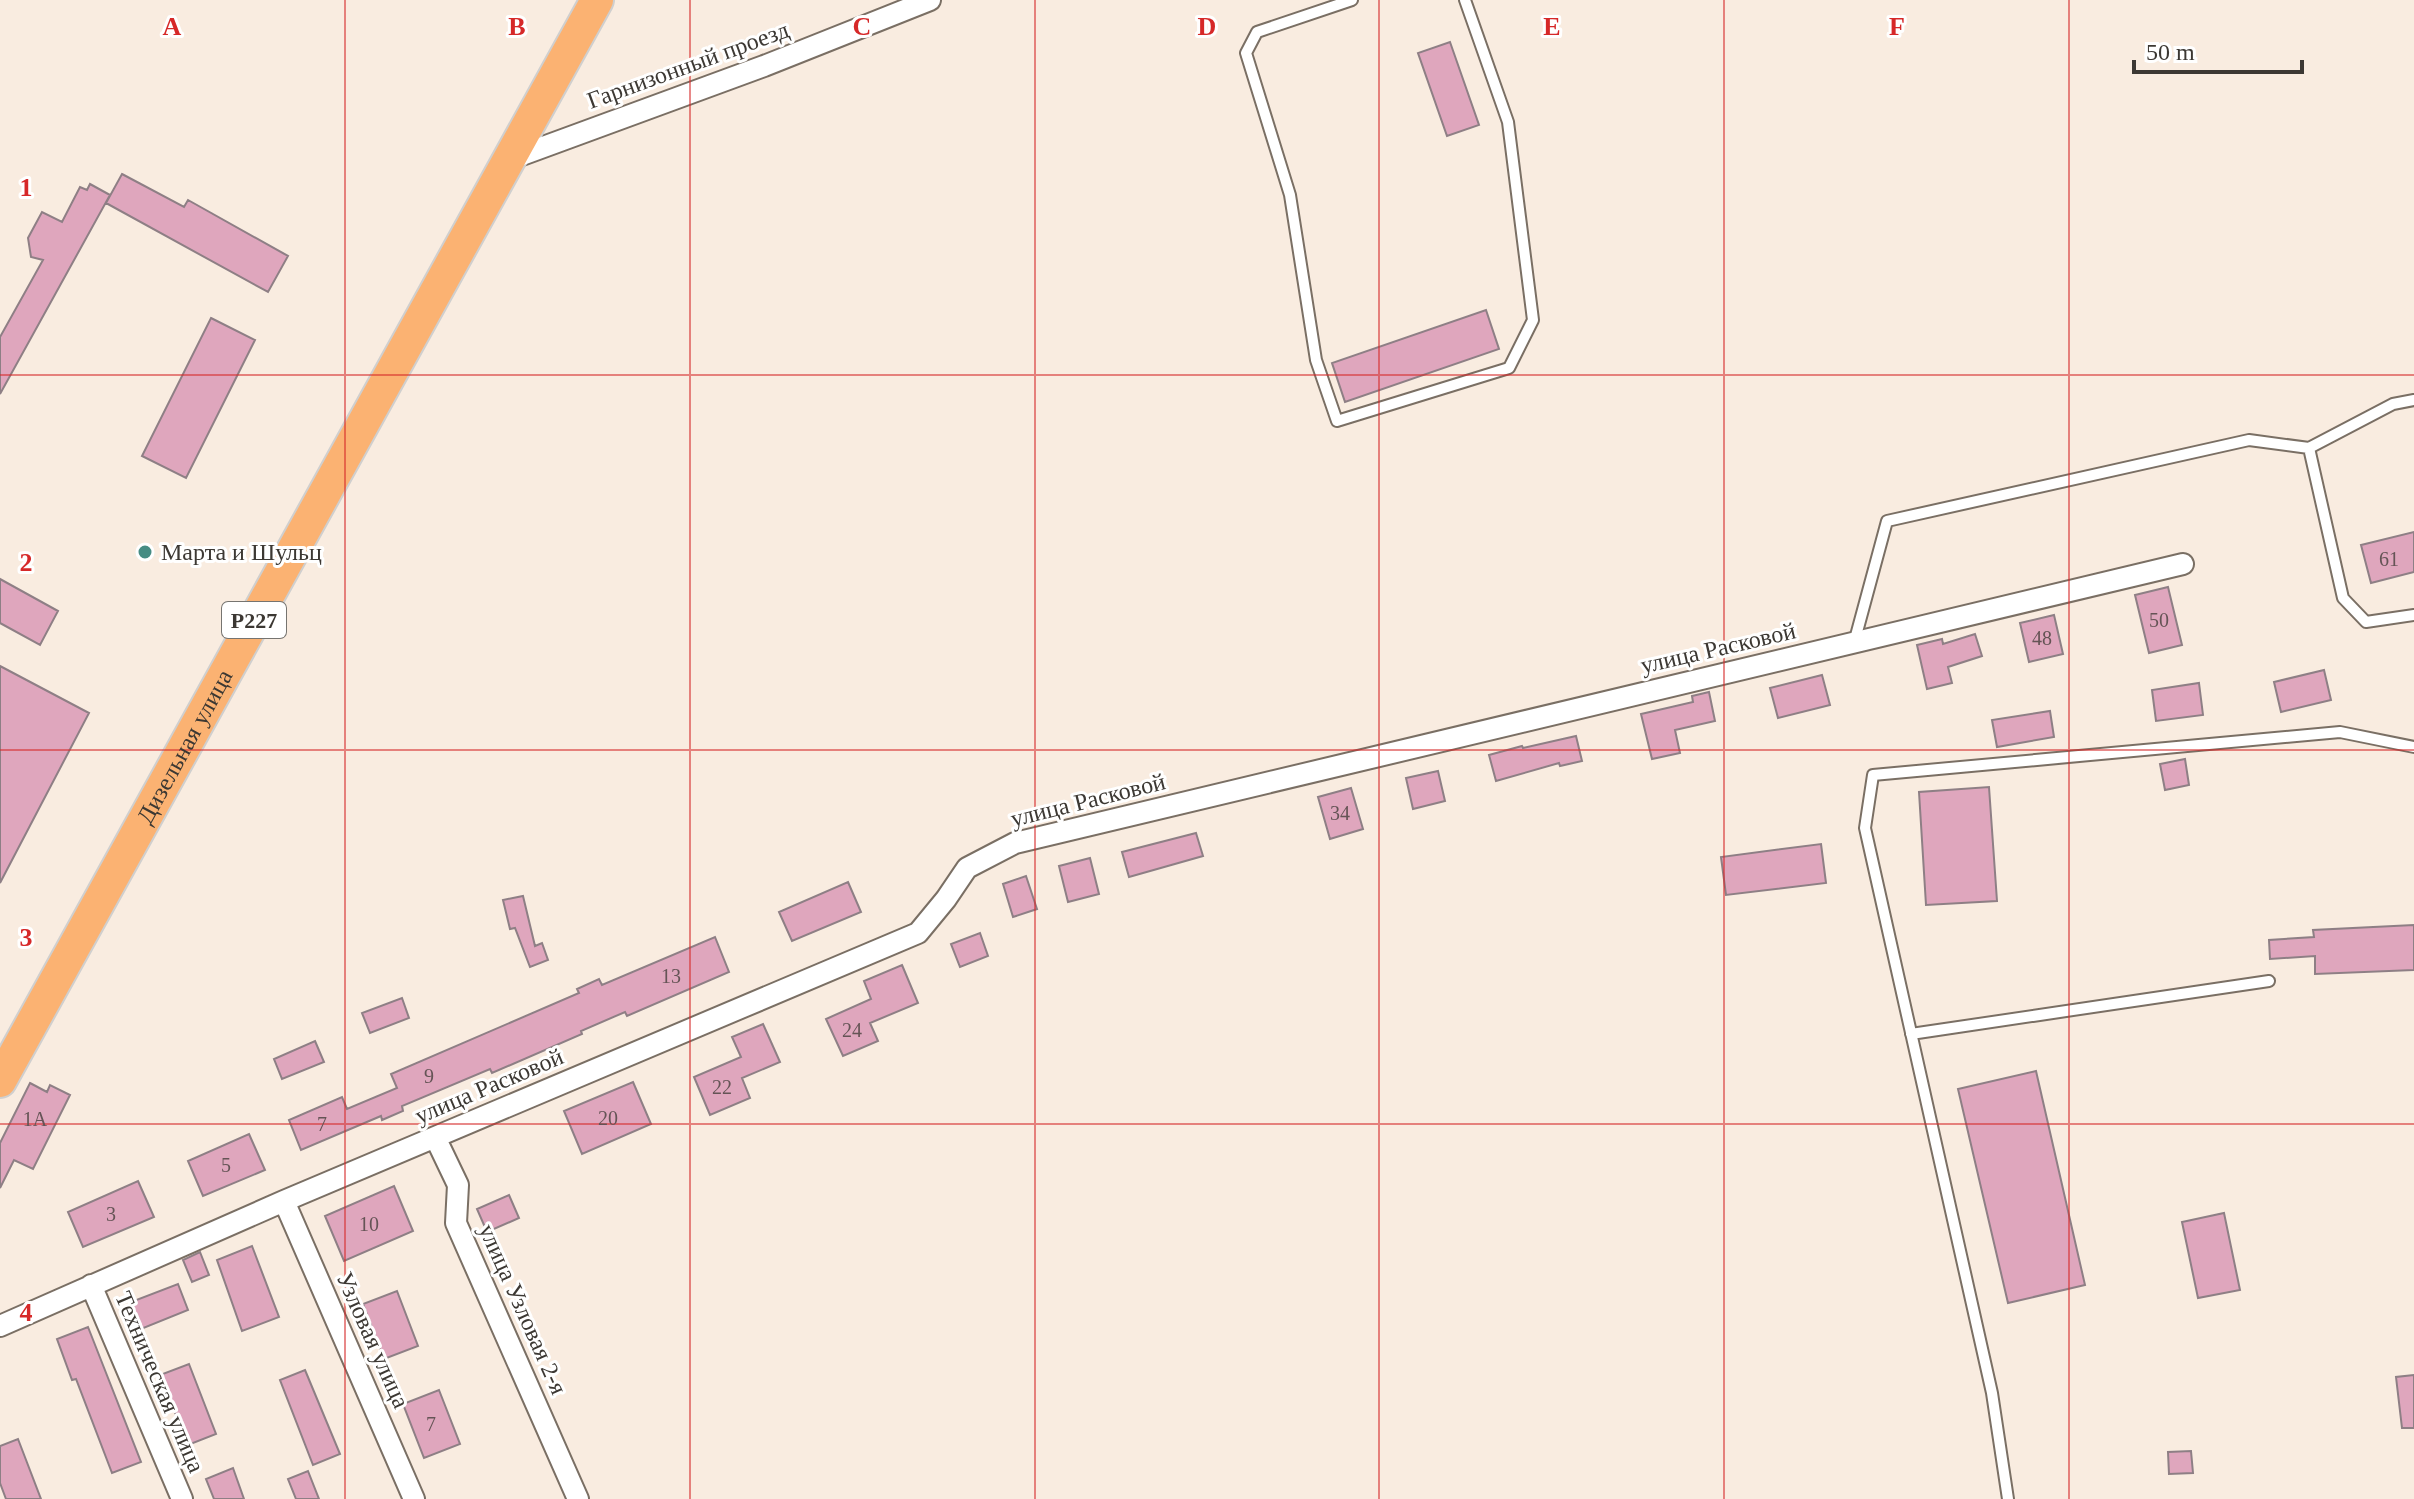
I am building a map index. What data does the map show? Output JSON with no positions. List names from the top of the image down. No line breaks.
{"streets":{"main road":["Р227","Дизельная улица"],"street":["Гарнизонный проезд","улица Расковой","улица Узловая 2-я","Узловая улица","Техническая улица"]},"crossings":[["Гарнизонный проезд","Р227"],["Гарнизонный проезд","Дизельная улица"],["Р227","Дизельная улица"],["улица Расковой","улица Узловая 2-я"],["улица Расковой","Узловая улица"],["улица Расковой","Техническая улица"]],"places":["Марта и Шульц"],"house_numbers":["61","50","48","34","13","24","9","22","20","1А","7","5","3","10","7"],"scale_bar":"50 m","grid":{"columns":["A","B","C","D","E","F"],"rows":["1","2","3","4"]}}
